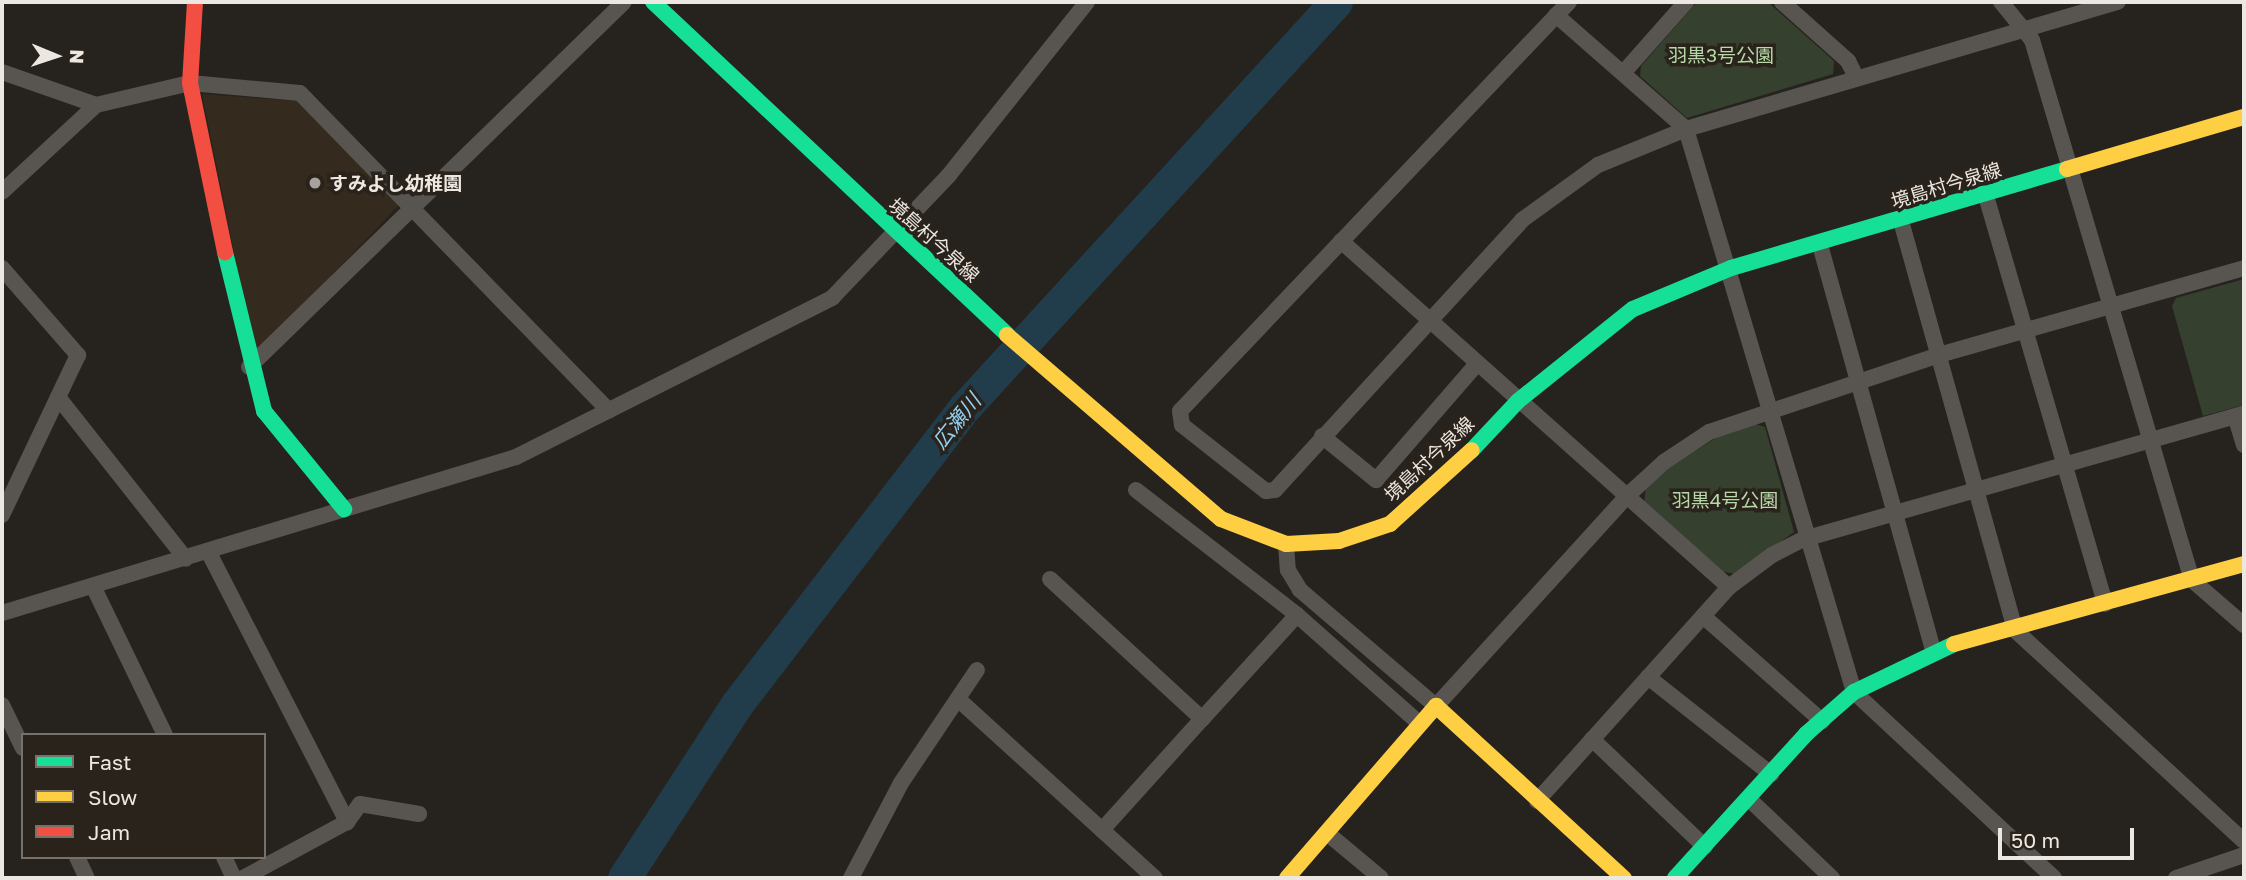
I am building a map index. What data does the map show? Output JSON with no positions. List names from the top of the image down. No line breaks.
{"streets":{"main road":["境島村今泉線"]},"water":["広瀬川"],"parks":["羽黒3号公園","羽黒4号公園"],"places":["すみよし幼稚園"],"legend":["Fast","Slow","Jam"],"scale_bar":"50 m","north":"right"}
